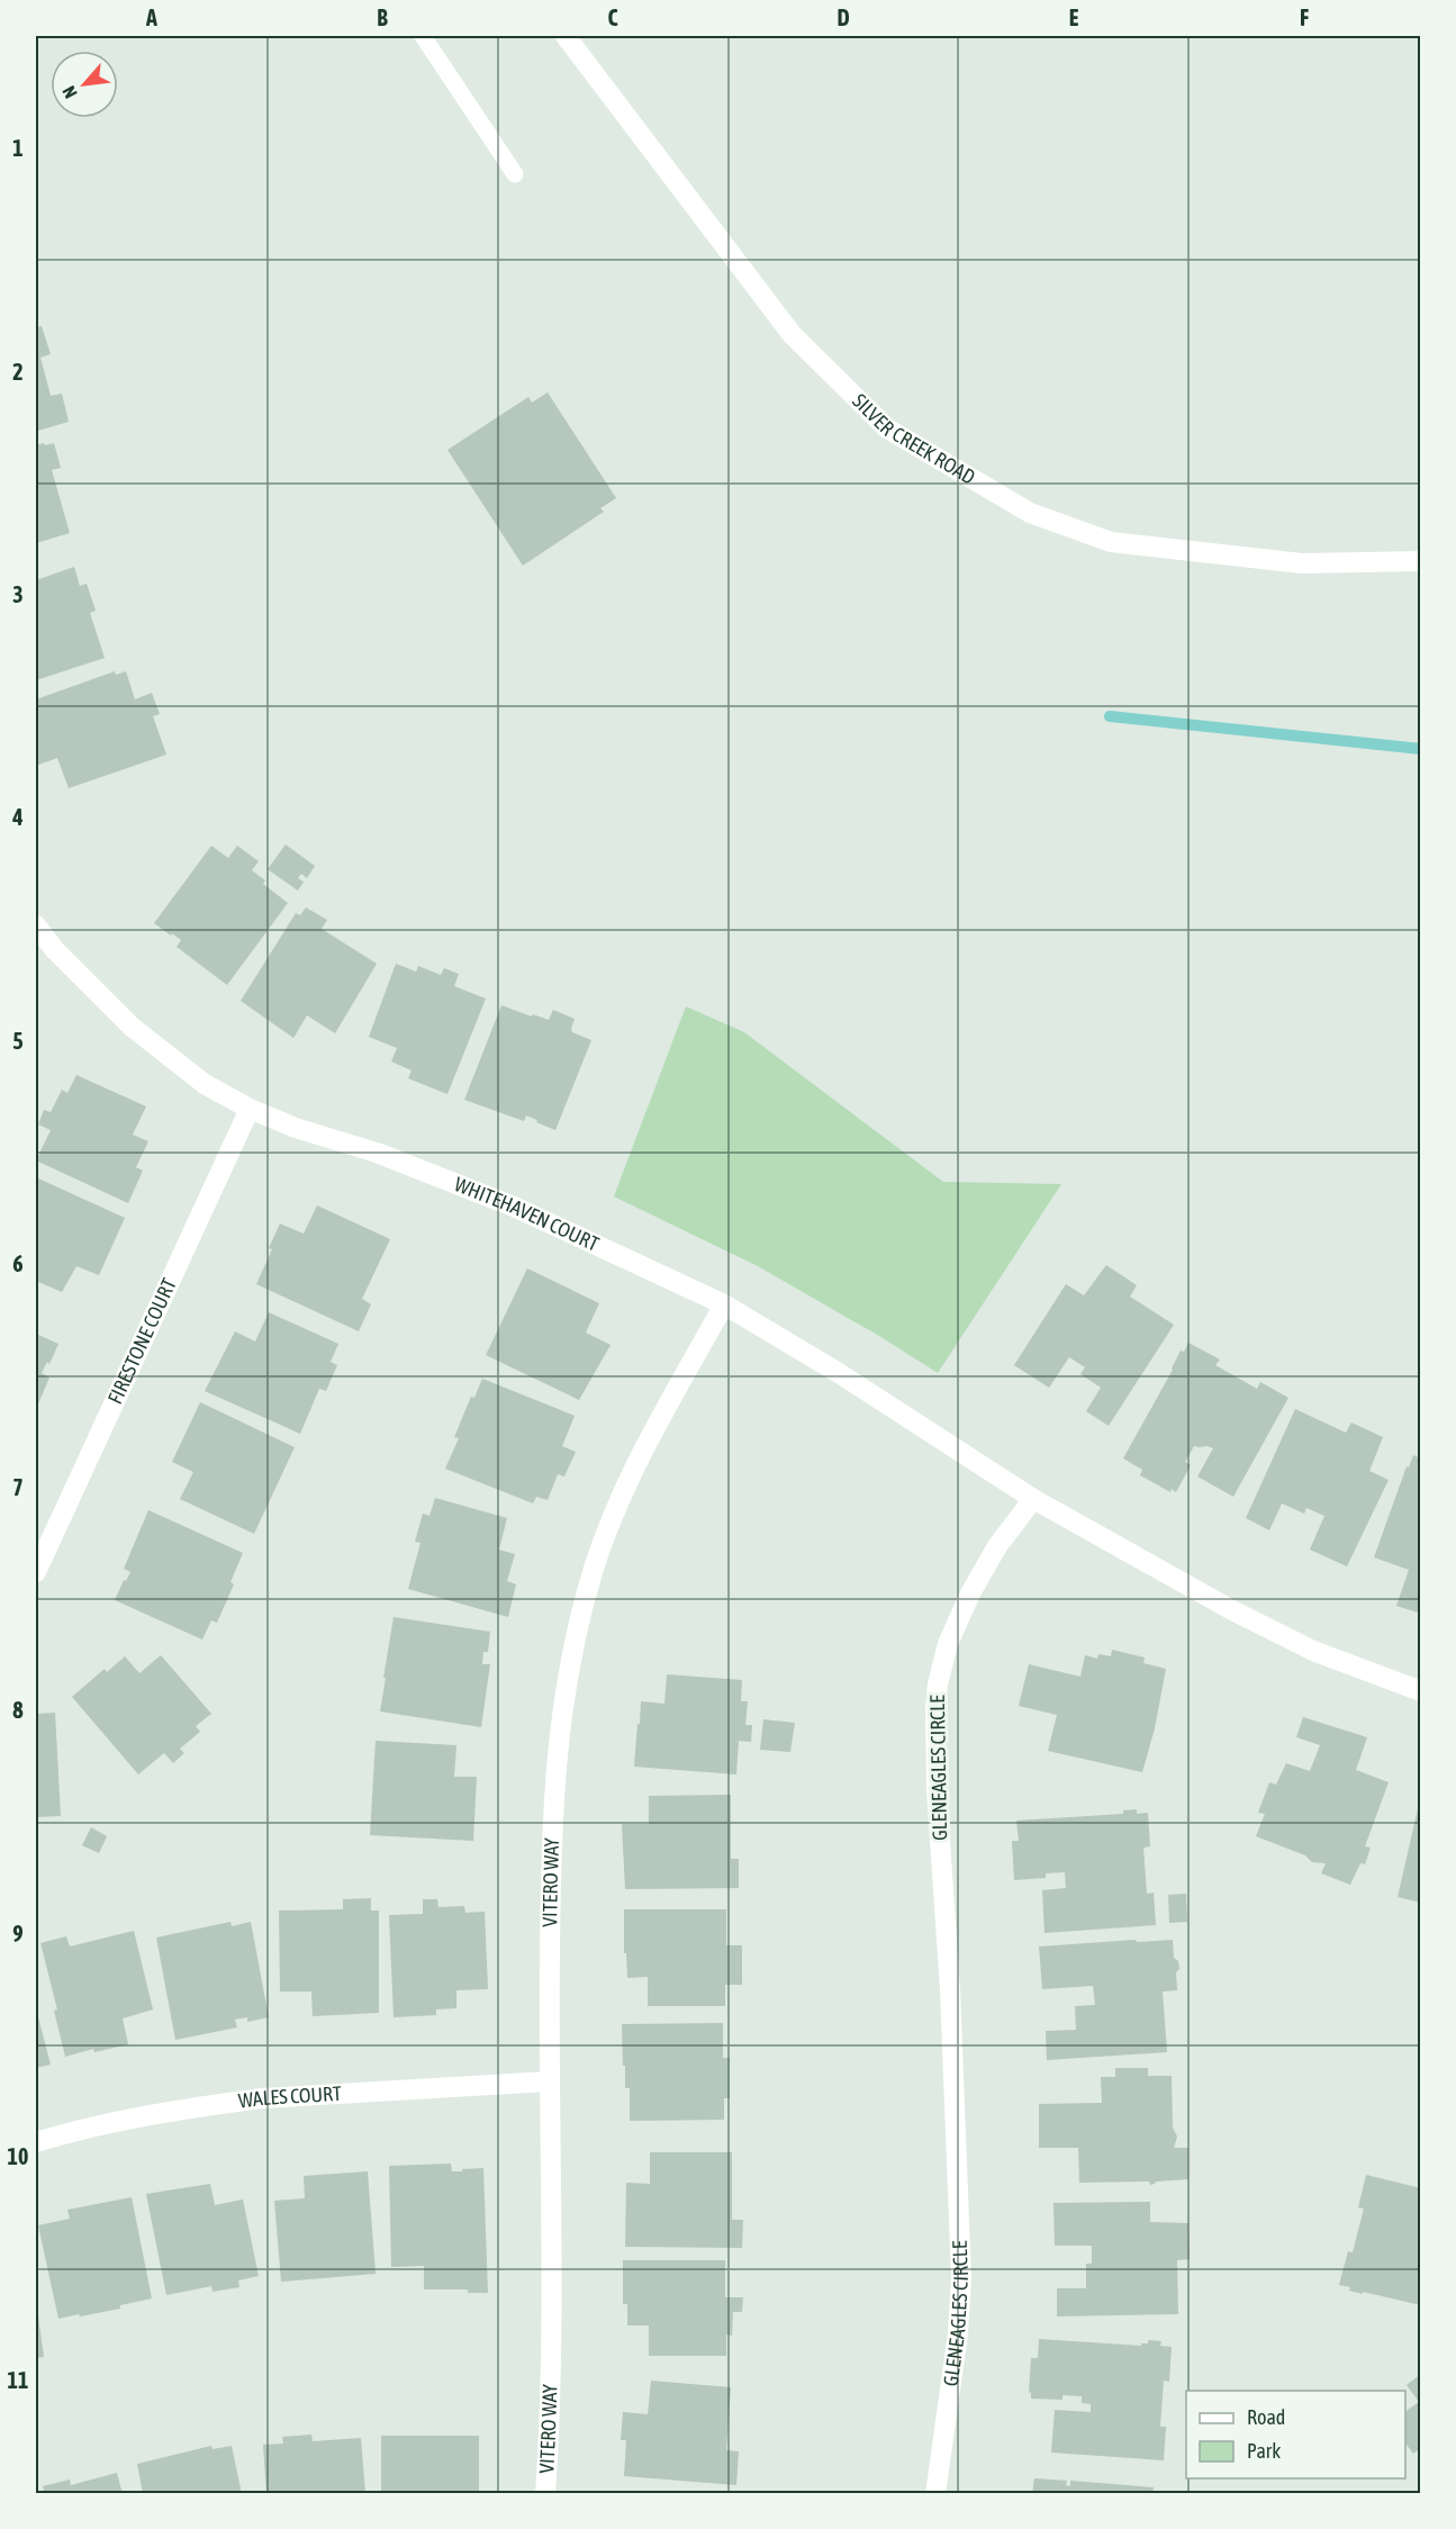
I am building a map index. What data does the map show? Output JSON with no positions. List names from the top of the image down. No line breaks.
{"streets":{"street":["SILVER CREEK ROAD","WHITEHAVEN COURT","FIRESTONE COURT","GLENEAGLES CIRCLE","VITERO WAY","WALES COURT"]},"crossings":[["WHITEHAVEN COURT","FIRESTONE COURT"],["WHITEHAVEN COURT","GLENEAGLES CIRCLE"],["WHITEHAVEN COURT","VITERO WAY"],["VITERO WAY","WALES COURT"]],"legend":["Road","Park"],"north":"bottom left","grid":{"columns":["A","B","C","D","E","F"],"rows":["1","2","3","4","5","6","7","8","9","10","11"]}}
